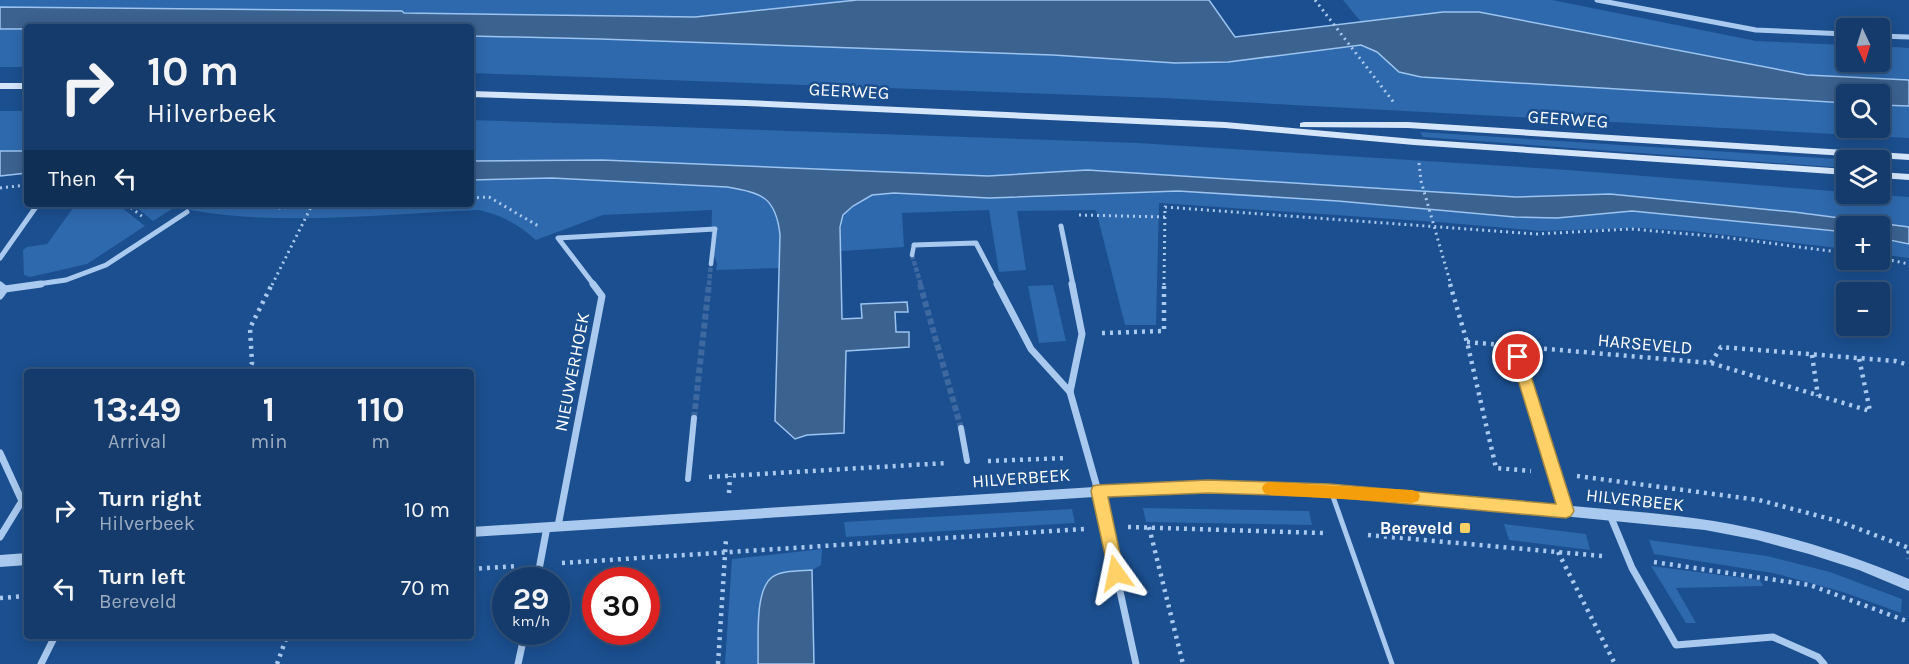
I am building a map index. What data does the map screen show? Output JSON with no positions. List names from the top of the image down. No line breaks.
{"streets":{"main road":["GEERWEG"],"street":["NIEUWERHOEK","HILVERBEEK"],"path":["HARSEVELD"]},"crossings":[["NIEUWERHOEK","HILVERBEEK"]],"places":{"transit":["Bereveld"]},"north":"bottom","page":{"map_buttons":["+","−"],"turn":["10 m","Hilverbeek"],"then":"Then","eta":["13:49","Arrival","1","min","110","m"],"list":[{"name":"Turn right","note":"Hilverbeek","value":"10 m"},{"name":"Turn left","note":"Bereveld","value":"70 m"}],"speed":"29 km/h","limit":"30"}}
